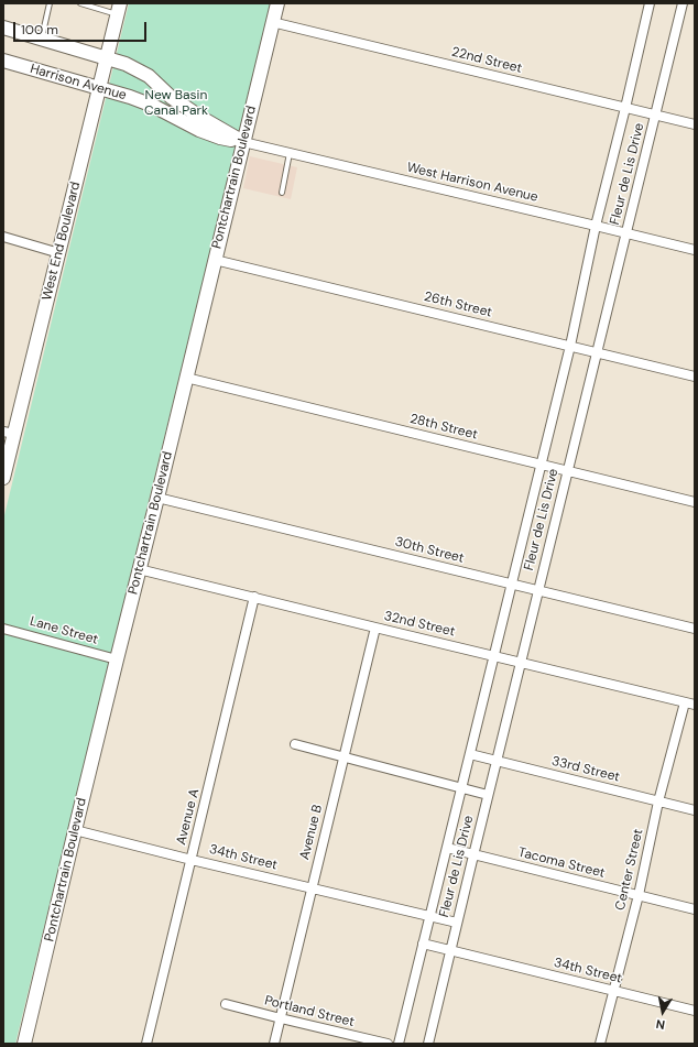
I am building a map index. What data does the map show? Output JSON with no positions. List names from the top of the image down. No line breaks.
{"streets":{"main road":["Harrison Avenue","Pontchartrain Boulevard","West End Boulevard"],"street":["22nd Street","Fleur de Lis Drive","West Harrison Avenue","26th Street","28th Street","30th Street","32nd Street","Lane Street","33rd Street","Avenue A","Avenue B","34th Street","Tacoma Street","Center Street","Portland Street"]},"crossings":[["22nd Street","Fleur de Lis Drive"],["22nd Street","Pontchartrain Boulevard"],["Harrison Avenue","Pontchartrain Boulevard"],["Harrison Avenue","West Harrison Avenue"],["Harrison Avenue","West End Boulevard"],["Fleur de Lis Drive","West Harrison Avenue"],["Fleur de Lis Drive","26th Street"],["Fleur de Lis Drive","28th Street"],["Fleur de Lis Drive","30th Street"],["Fleur de Lis Drive","32nd Street"],["Fleur de Lis Drive","33rd Street"],["Fleur de Lis Drive","34th Street"],["Fleur de Lis Drive","Tacoma Street"],["Pontchartrain Boulevard","West Harrison Avenue"],["Pontchartrain Boulevard","26th Street"],["Pontchartrain Boulevard","28th Street"],["Pontchartrain Boulevard","30th Street"],["Pontchartrain Boulevard","32nd Street"],["Pontchartrain Boulevard","Lane Street"],["Pontchartrain Boulevard","34th Street"],["32nd Street","Avenue A"],["32nd Street","Avenue B"],["32nd Street","Center Street"],["33rd Street","Center Street"],["Avenue A","34th Street"],["Avenue B","34th Street"],["Avenue B","Portland Street"],["34th Street","Center Street"],["Tacoma Street","Center Street"]],"parks":["New Basin Canal Park"],"scale_bar":"100 m","north":"bottom"}
